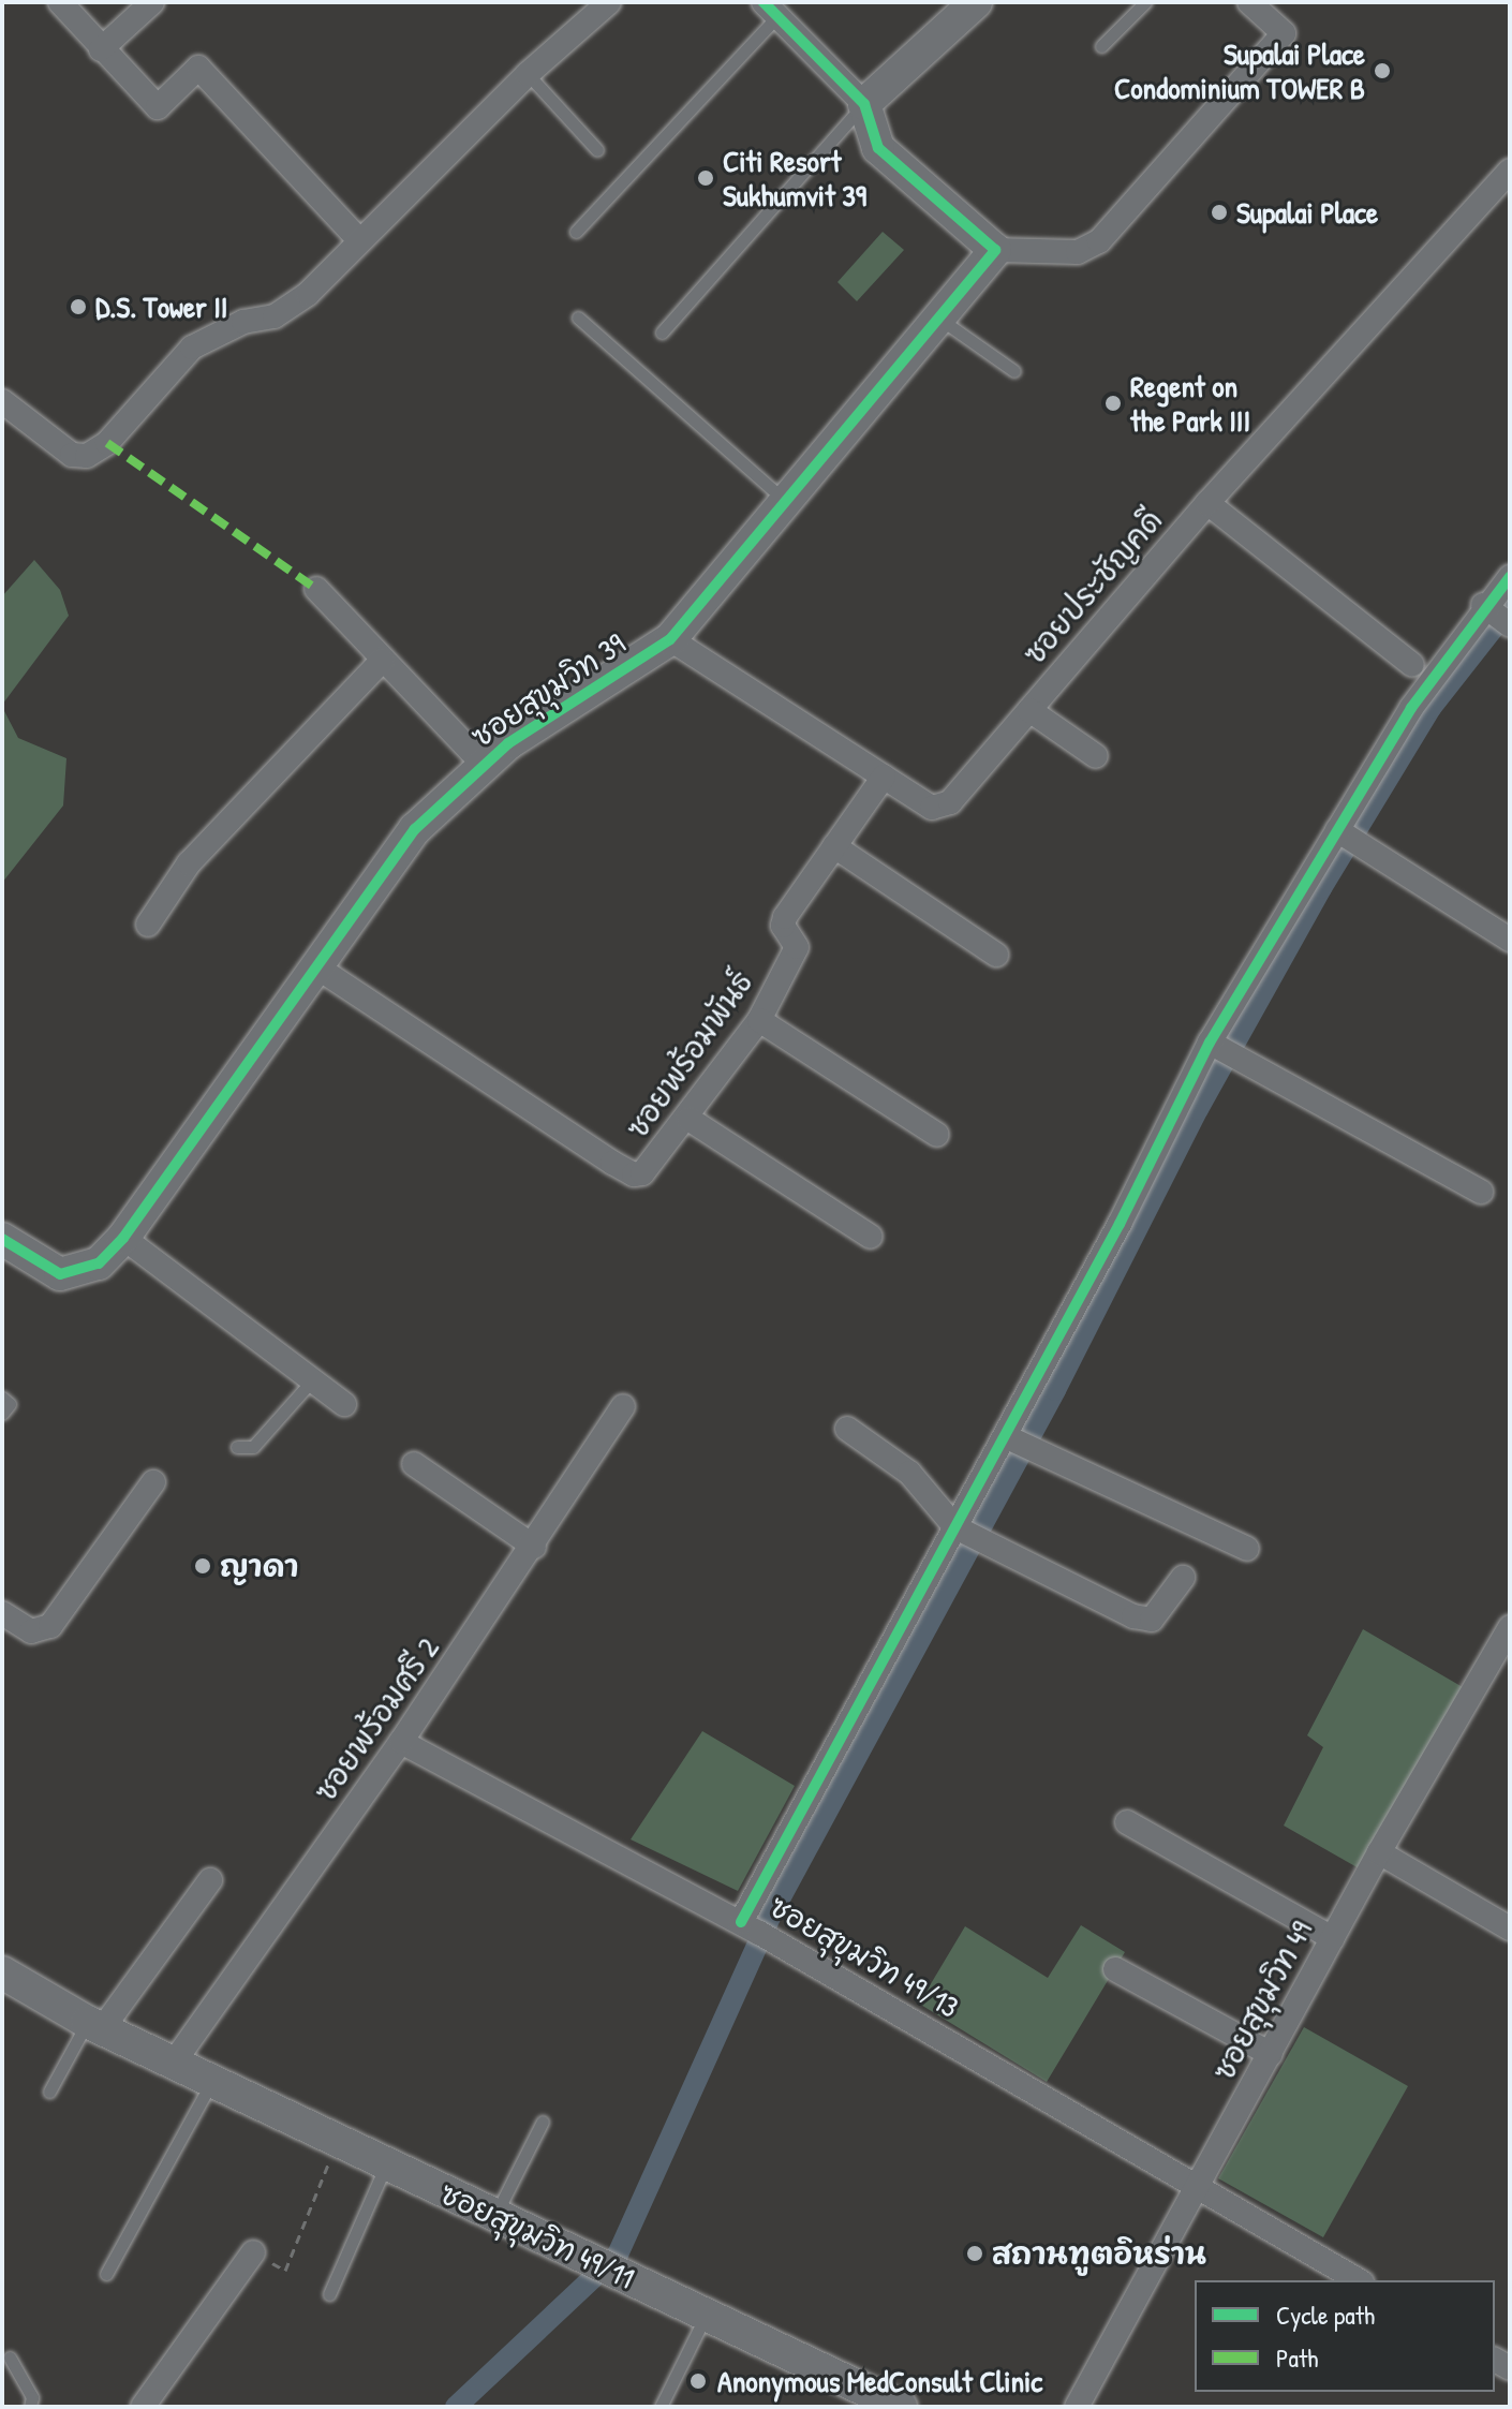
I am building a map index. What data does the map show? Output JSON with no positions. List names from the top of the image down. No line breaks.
{"streets":{"street":["ซอยประชัญคดี","ซอยสุขุมวิท 39","ซอยพร้อมพันธ์","ซอยพร้อมศรี 2","ซอยสุขุมวิท 49/13","ซอยสุขุมวิท 49","ซอยสุขุมวิท 49/11"]},"crossings":[["ซอยประชัญคดี","ซอยสุขุมวิท 39"],["ซอยประชัญคดี","ซอยพร้อมพันธ์"],["ซอยสุขุมวิท 39","ซอยพร้อมพันธ์"],["ซอยพร้อมศรี 2","ซอยสุขุมวิท 49/13"],["ซอยพร้อมศรี 2","ซอยสุขุมวิท 49/11"],["ซอยสุขุมวิท 49/13","ซอยสุขุมวิท 49"]],"places":["Supalai Place Condominium TOWER B","Citi Resort Sukhumvit 39","Supalai Place","D.S. Tower II","Regent on the Park III","ญาดา","สถานทูตอิหร่าน","Anonymous MedConsult Clinic"],"legend":["Cycle path","Path"]}
